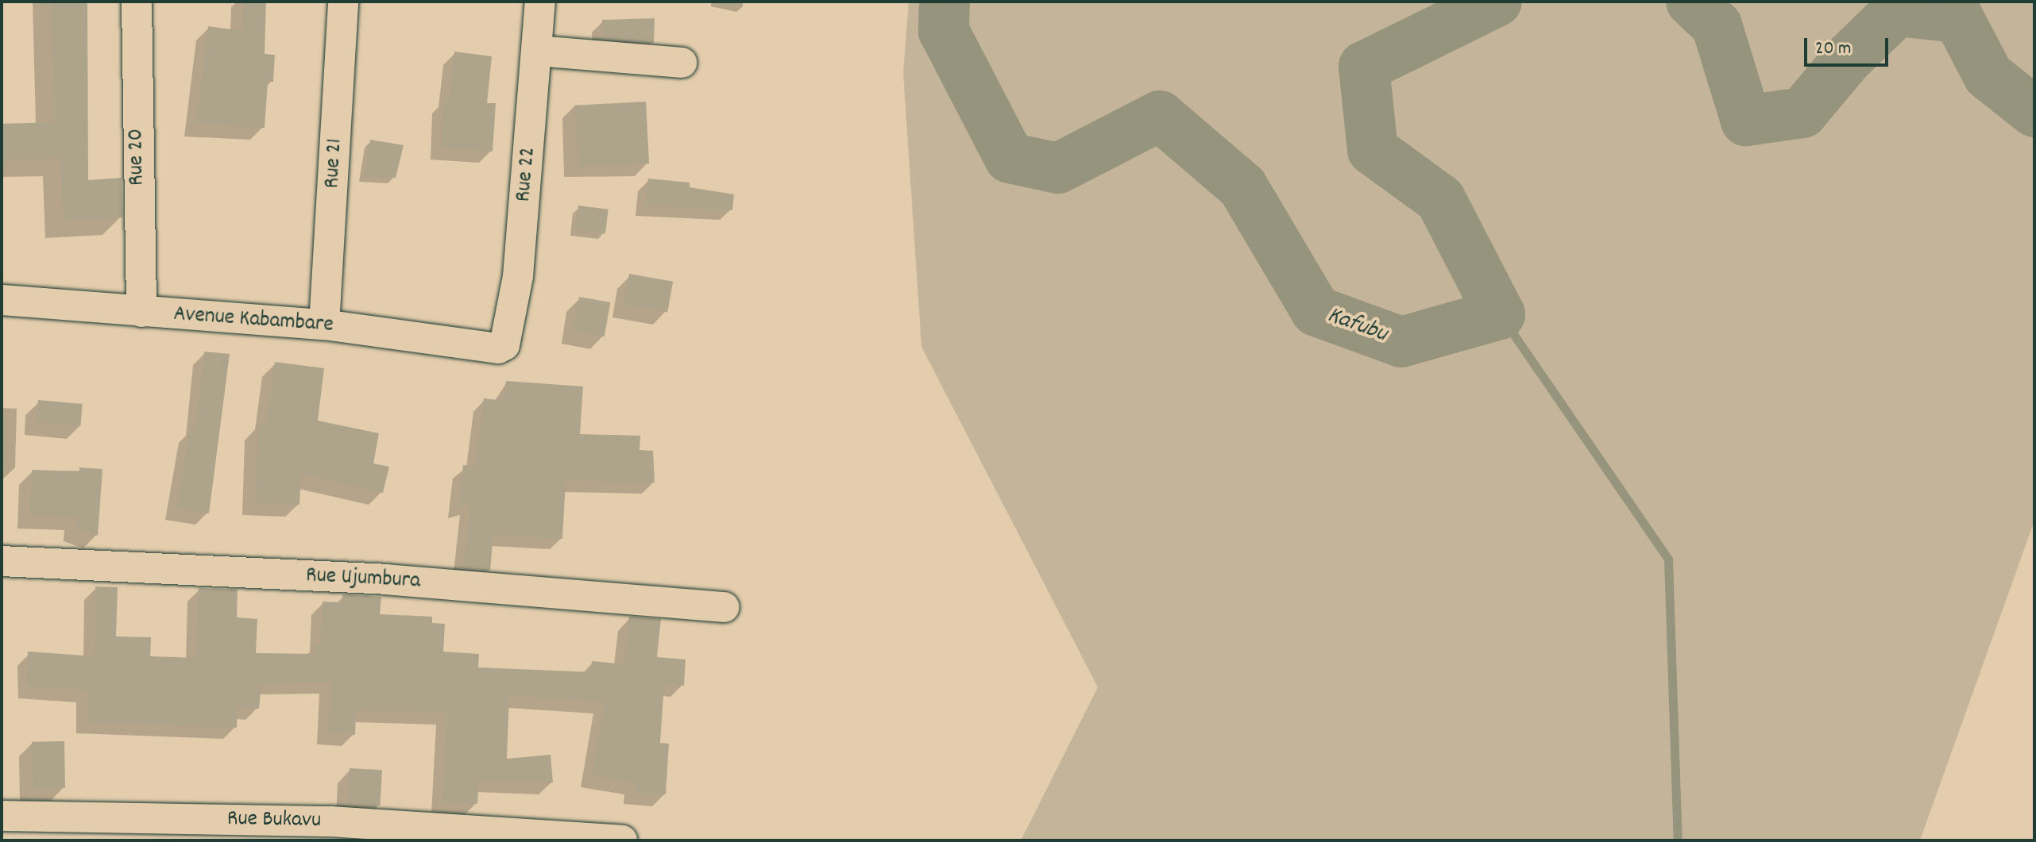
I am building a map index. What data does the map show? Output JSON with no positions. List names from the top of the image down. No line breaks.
{"streets":{"street":["Rue 20","Rue 21","Rue 22","Avenue Kabambare","Rue Ujumbura","Rue Bukavu"]},"crossings":[["Rue 20","Avenue Kabambare"],["Rue 21","Avenue Kabambare"],["Rue 22","Avenue Kabambare"]],"water":["Kafubu"],"scale_bar":"20 m"}
